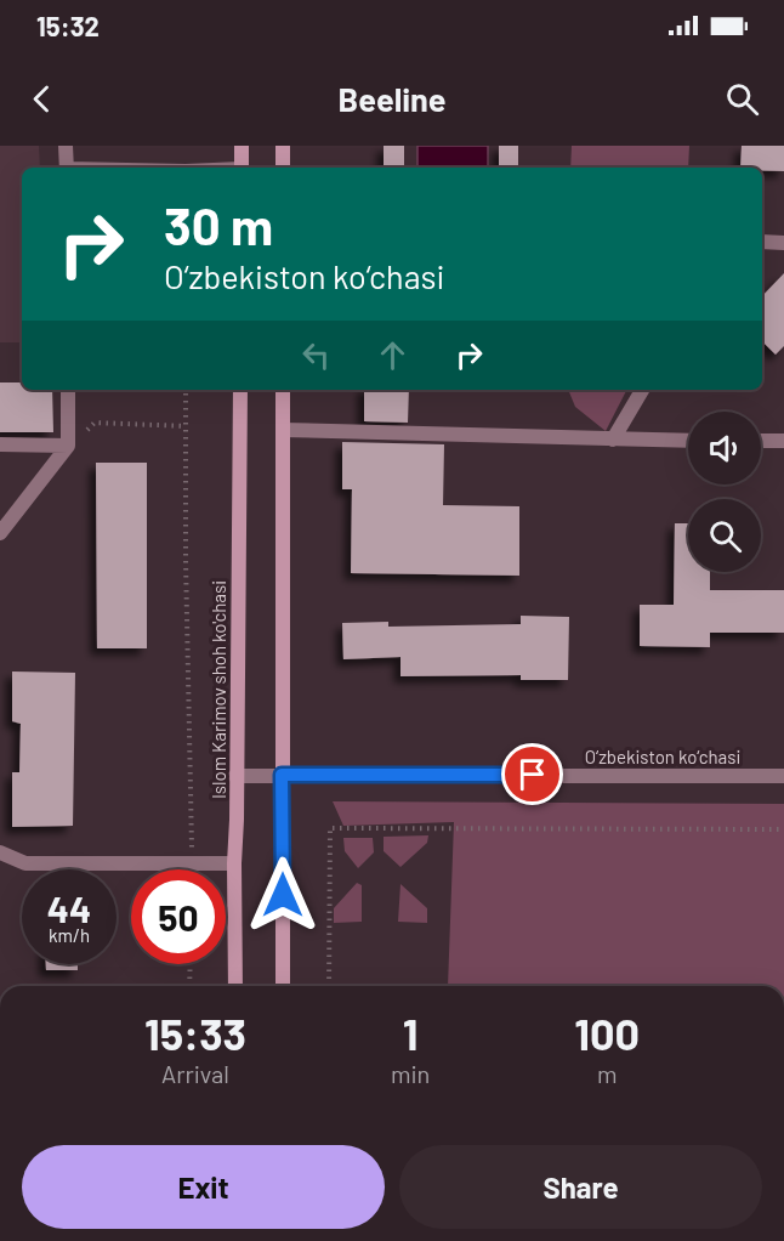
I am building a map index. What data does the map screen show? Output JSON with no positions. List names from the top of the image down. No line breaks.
{"streets":{"main road":["Islom Karimov shoh ko'chasi"],"street":["O‘zbekiston ko‘chasi"]},"crossings":[["Islom Karimov shoh ko'chasi","O‘zbekiston ko‘chasi"]],"page":{"status":"15:32","header":"Beeline","turn":["30 m","O‘zbekiston ko‘chasi"],"speed":"44 km/h","limit":"50","eta":["15:33","Arrival","1","min","100","m"],"buttons":["Exit","Share"]}}
